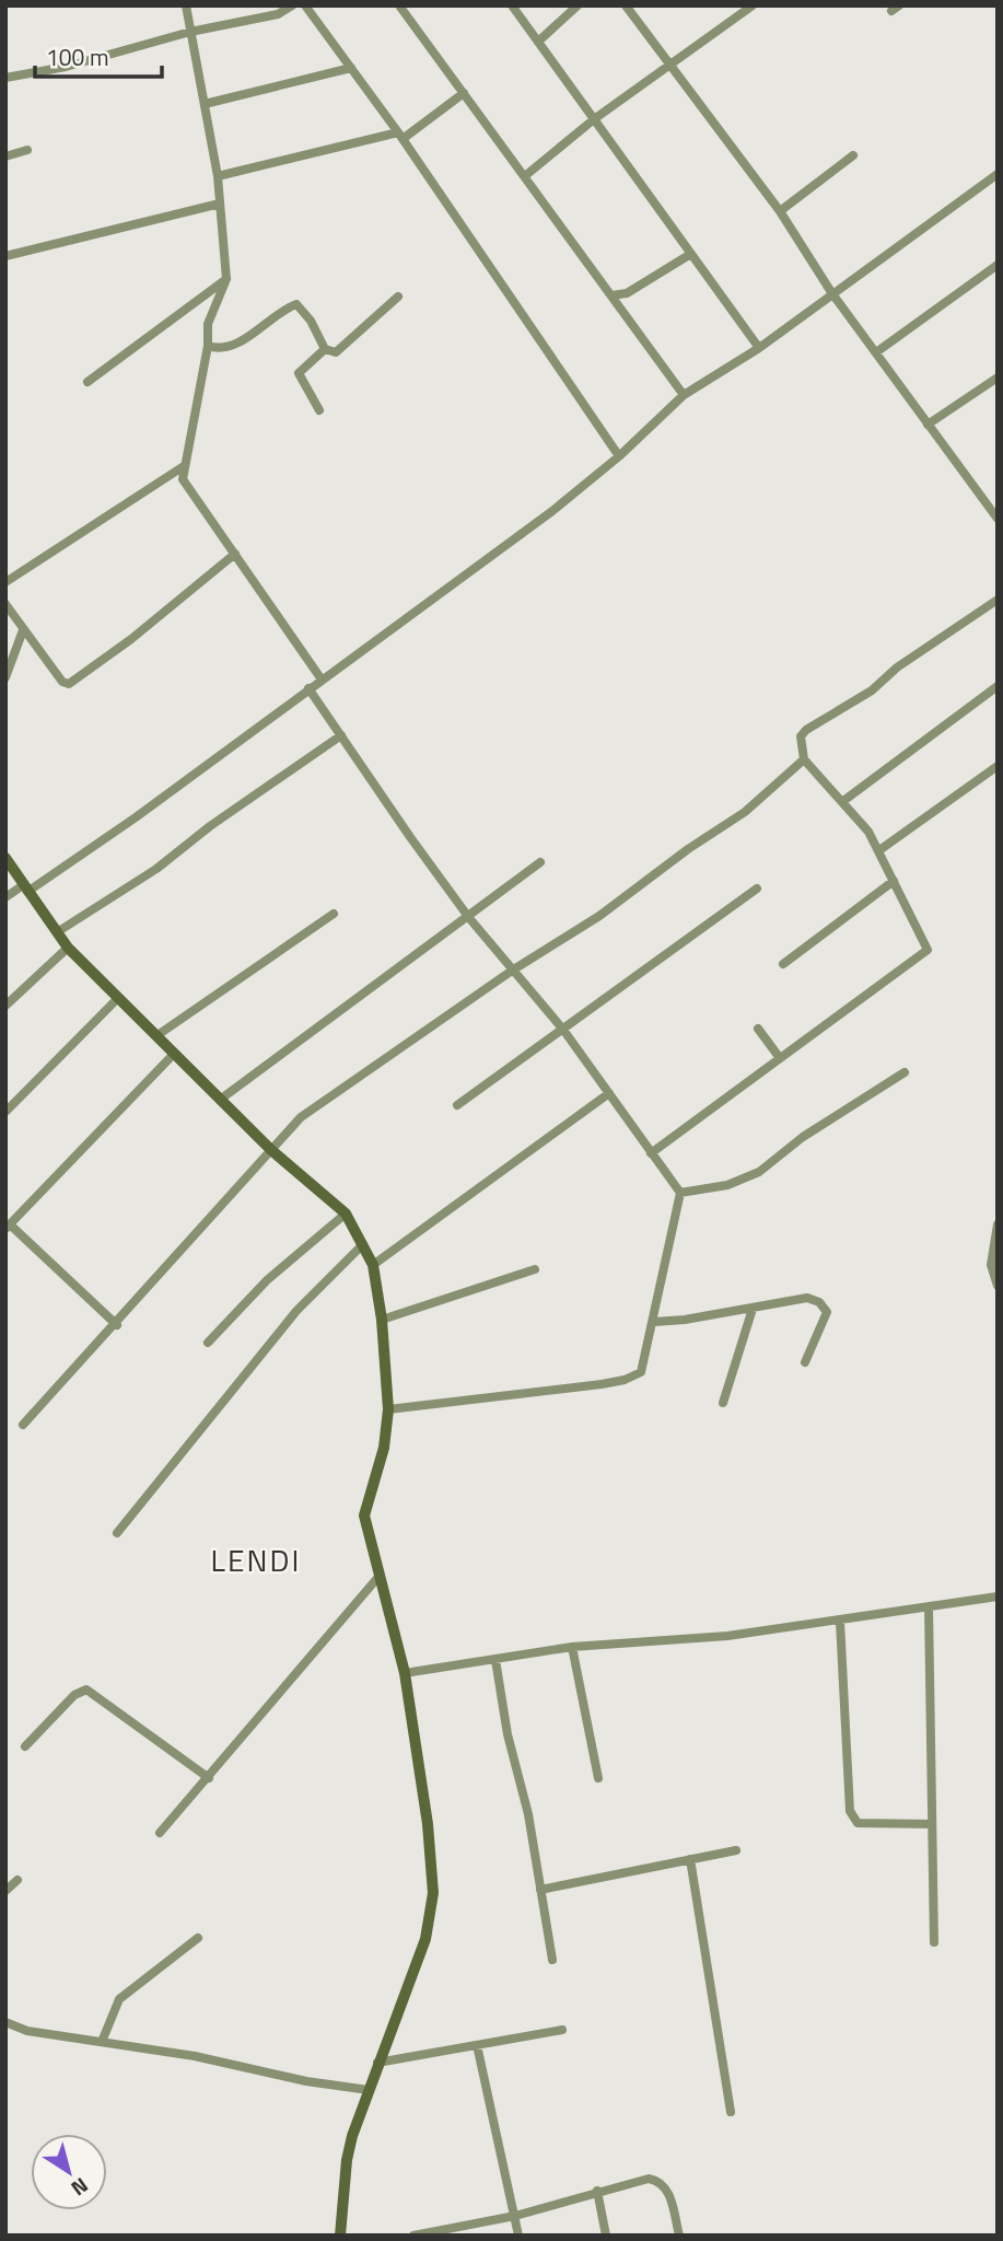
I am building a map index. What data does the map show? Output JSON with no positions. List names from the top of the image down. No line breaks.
{"districts":["LENDI"],"scale_bar":"100 m","north":"bottom right"}
